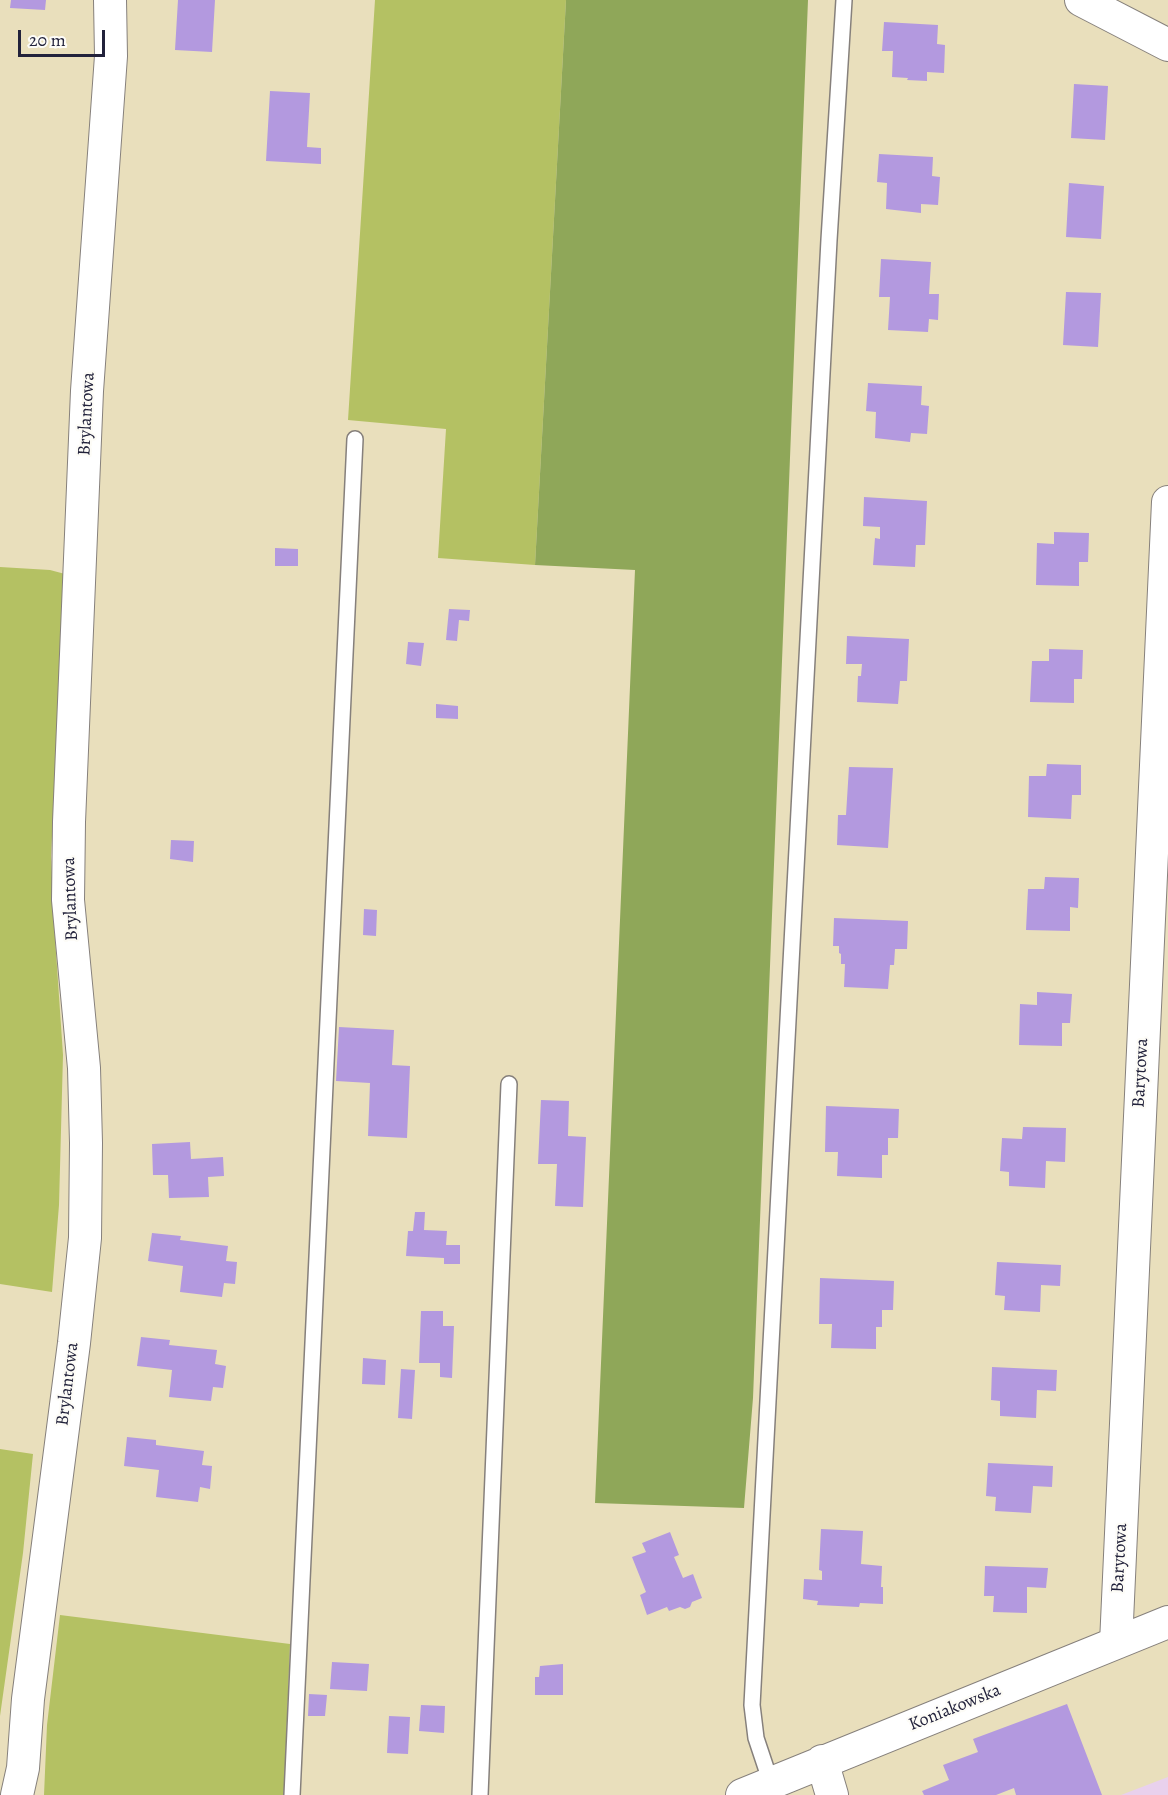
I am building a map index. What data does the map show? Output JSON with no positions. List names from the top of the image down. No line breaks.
{"streets":{"street":["Brylantowa","Barytowa","Koniakowska"]},"crossings":[["Barytowa","Koniakowska"]],"scale_bar":"20 m"}
